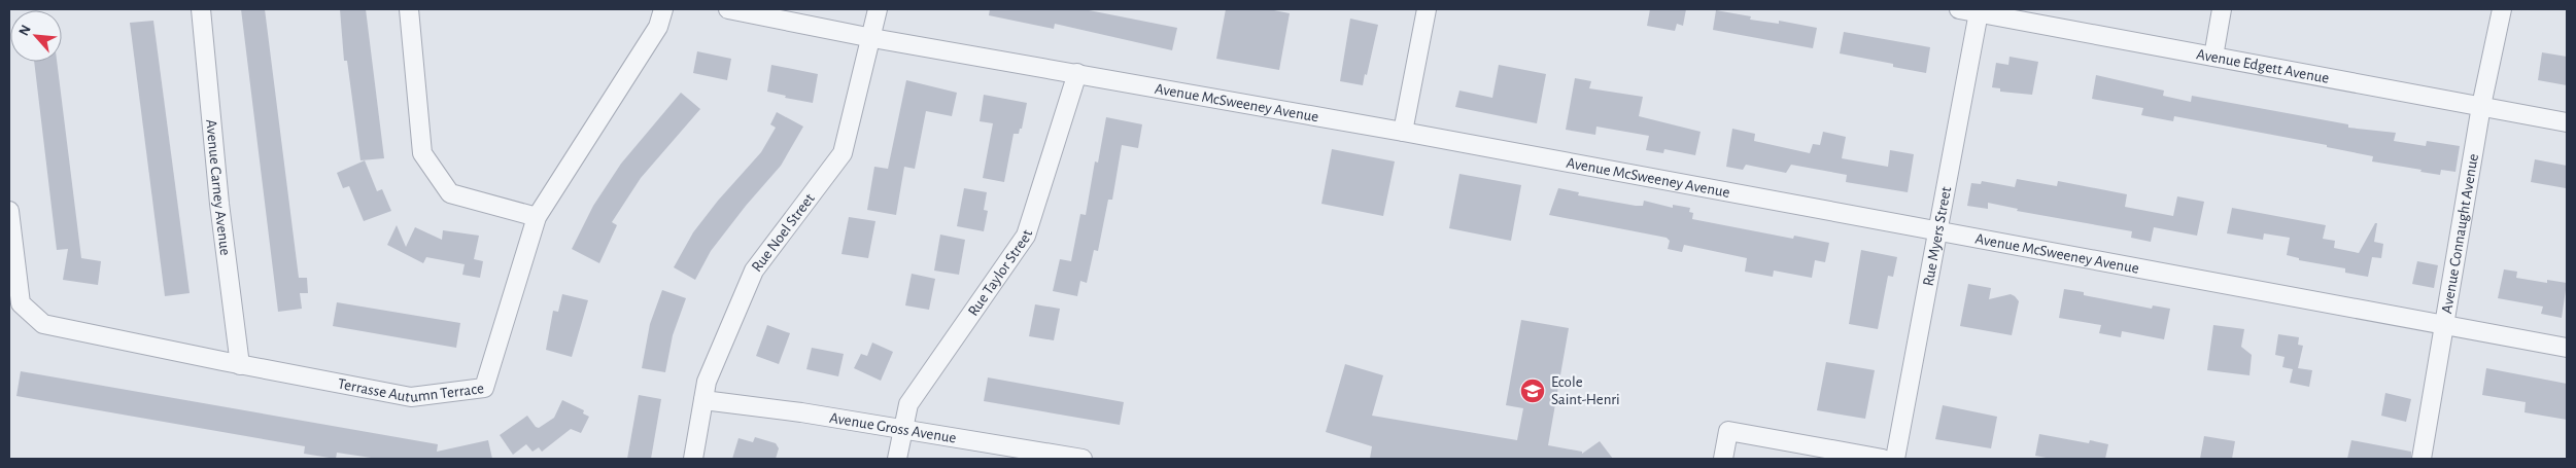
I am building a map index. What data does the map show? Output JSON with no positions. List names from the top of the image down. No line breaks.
{"streets":{"street":["Avenue Edgett Avenue","Avenue McSweeney Avenue","Avenue Carney Avenue","Rue Noel Street","Avenue Connaught Avenue","Rue Myers Street","Rue Taylor Street","Terrasse Autumn Terrace","Avenue Gross Avenue"]},"crossings":[["Avenue Edgett Avenue","Avenue Connaught Avenue"],["Avenue Edgett Avenue","Rue Myers Street"],["Avenue McSweeney Avenue","Rue Noel Street"],["Avenue McSweeney Avenue","Avenue Connaught Avenue"],["Avenue McSweeney Avenue","Rue Myers Street"],["Avenue McSweeney Avenue","Rue Taylor Street"],["Avenue Carney Avenue","Terrasse Autumn Terrace"],["Rue Noel Street","Avenue Gross Avenue"],["Rue Taylor Street","Avenue Gross Avenue"]],"places":{"school or university":["Ecole Saint-Henri"]},"north":"top left"}
